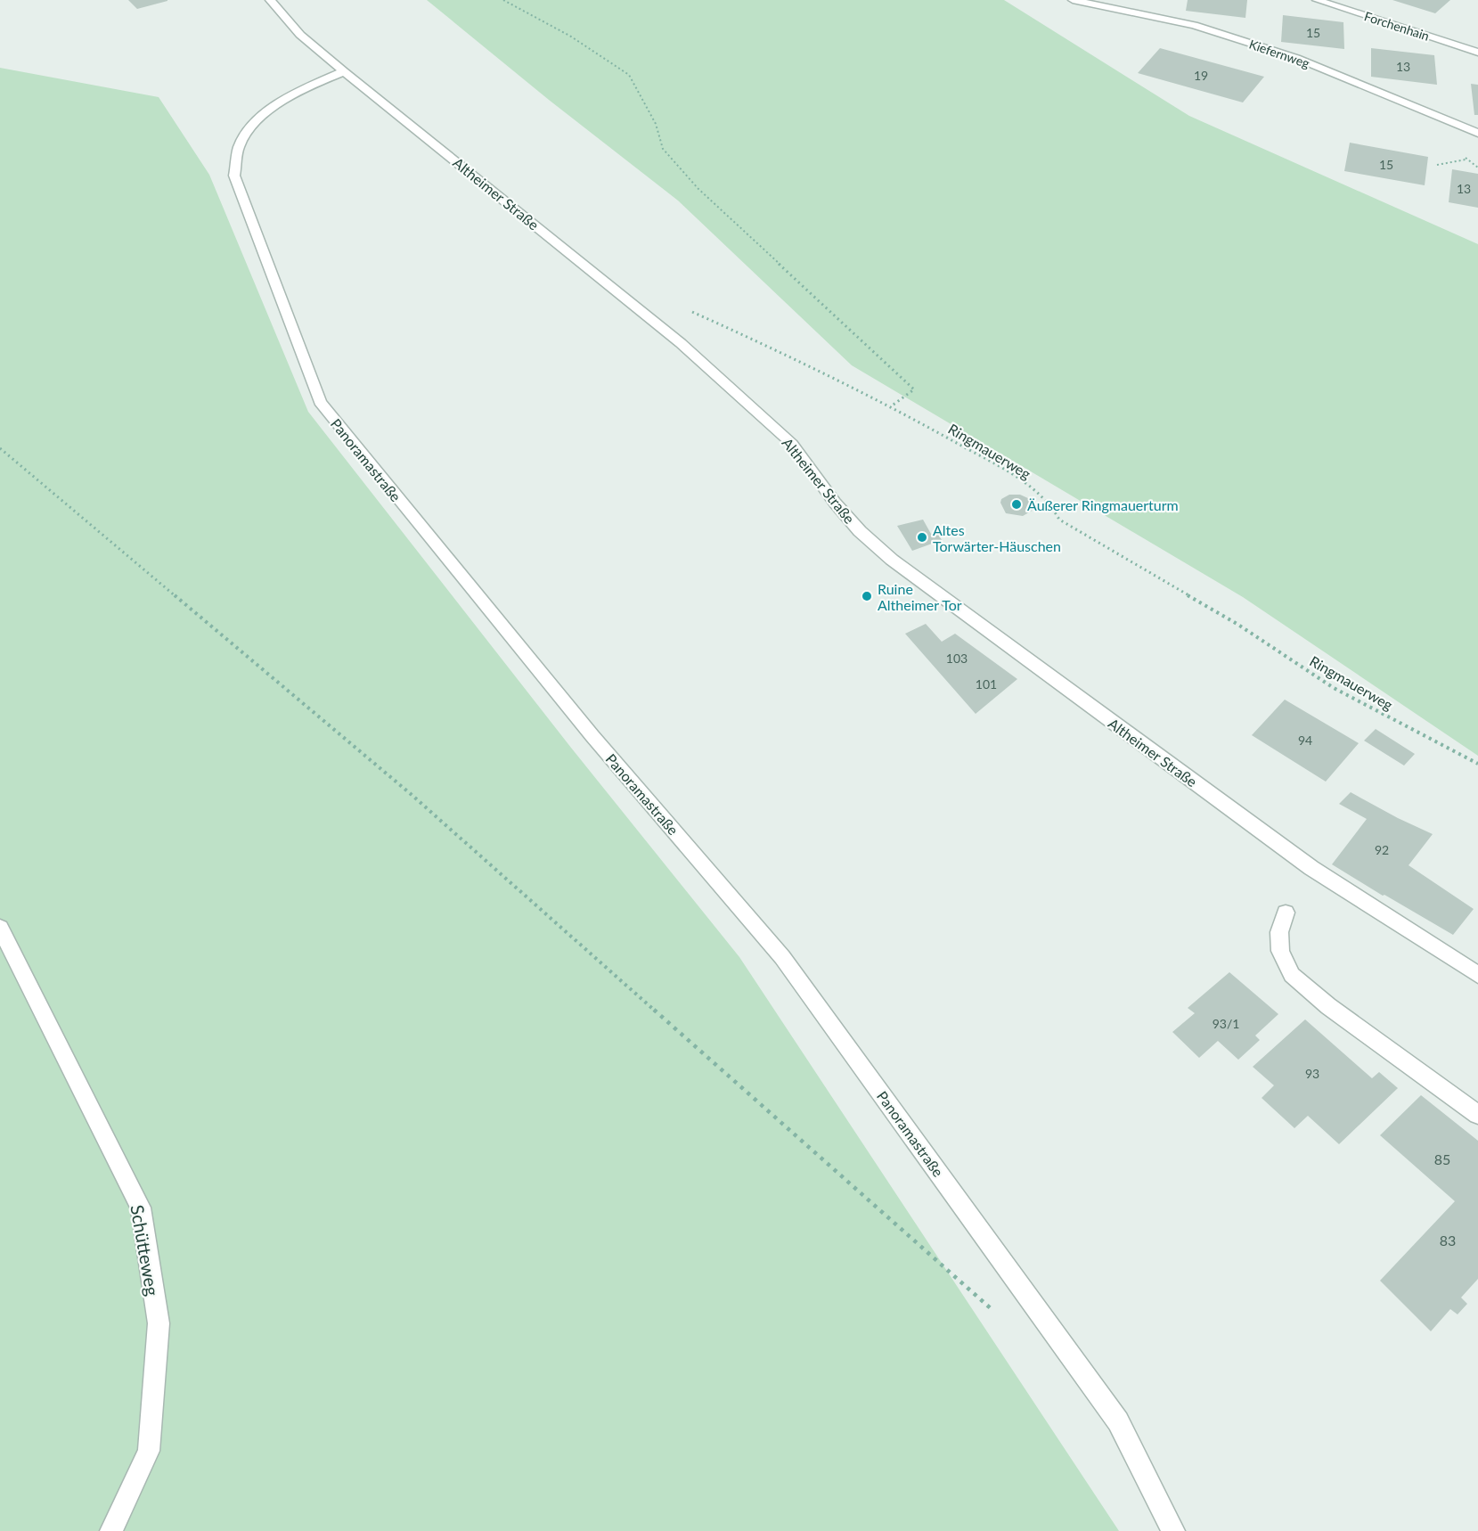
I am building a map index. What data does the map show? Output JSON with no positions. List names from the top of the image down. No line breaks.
{"streets":{"street":["Forchenhain","Kiefernweg","Altheimer Straße","Panoramastraße","Schütteweg"],"path":["Ringmauerweg"]},"crossings":[["Altheimer Straße","Panoramastraße"]],"places":["Äußerer Ringmauerturm","Altes Torwärter-Häuschen","Ruine Altheimer Tor"],"house_numbers":["15","13","19","15","13","103","101","94","92","93/1","93","85","83"]}
